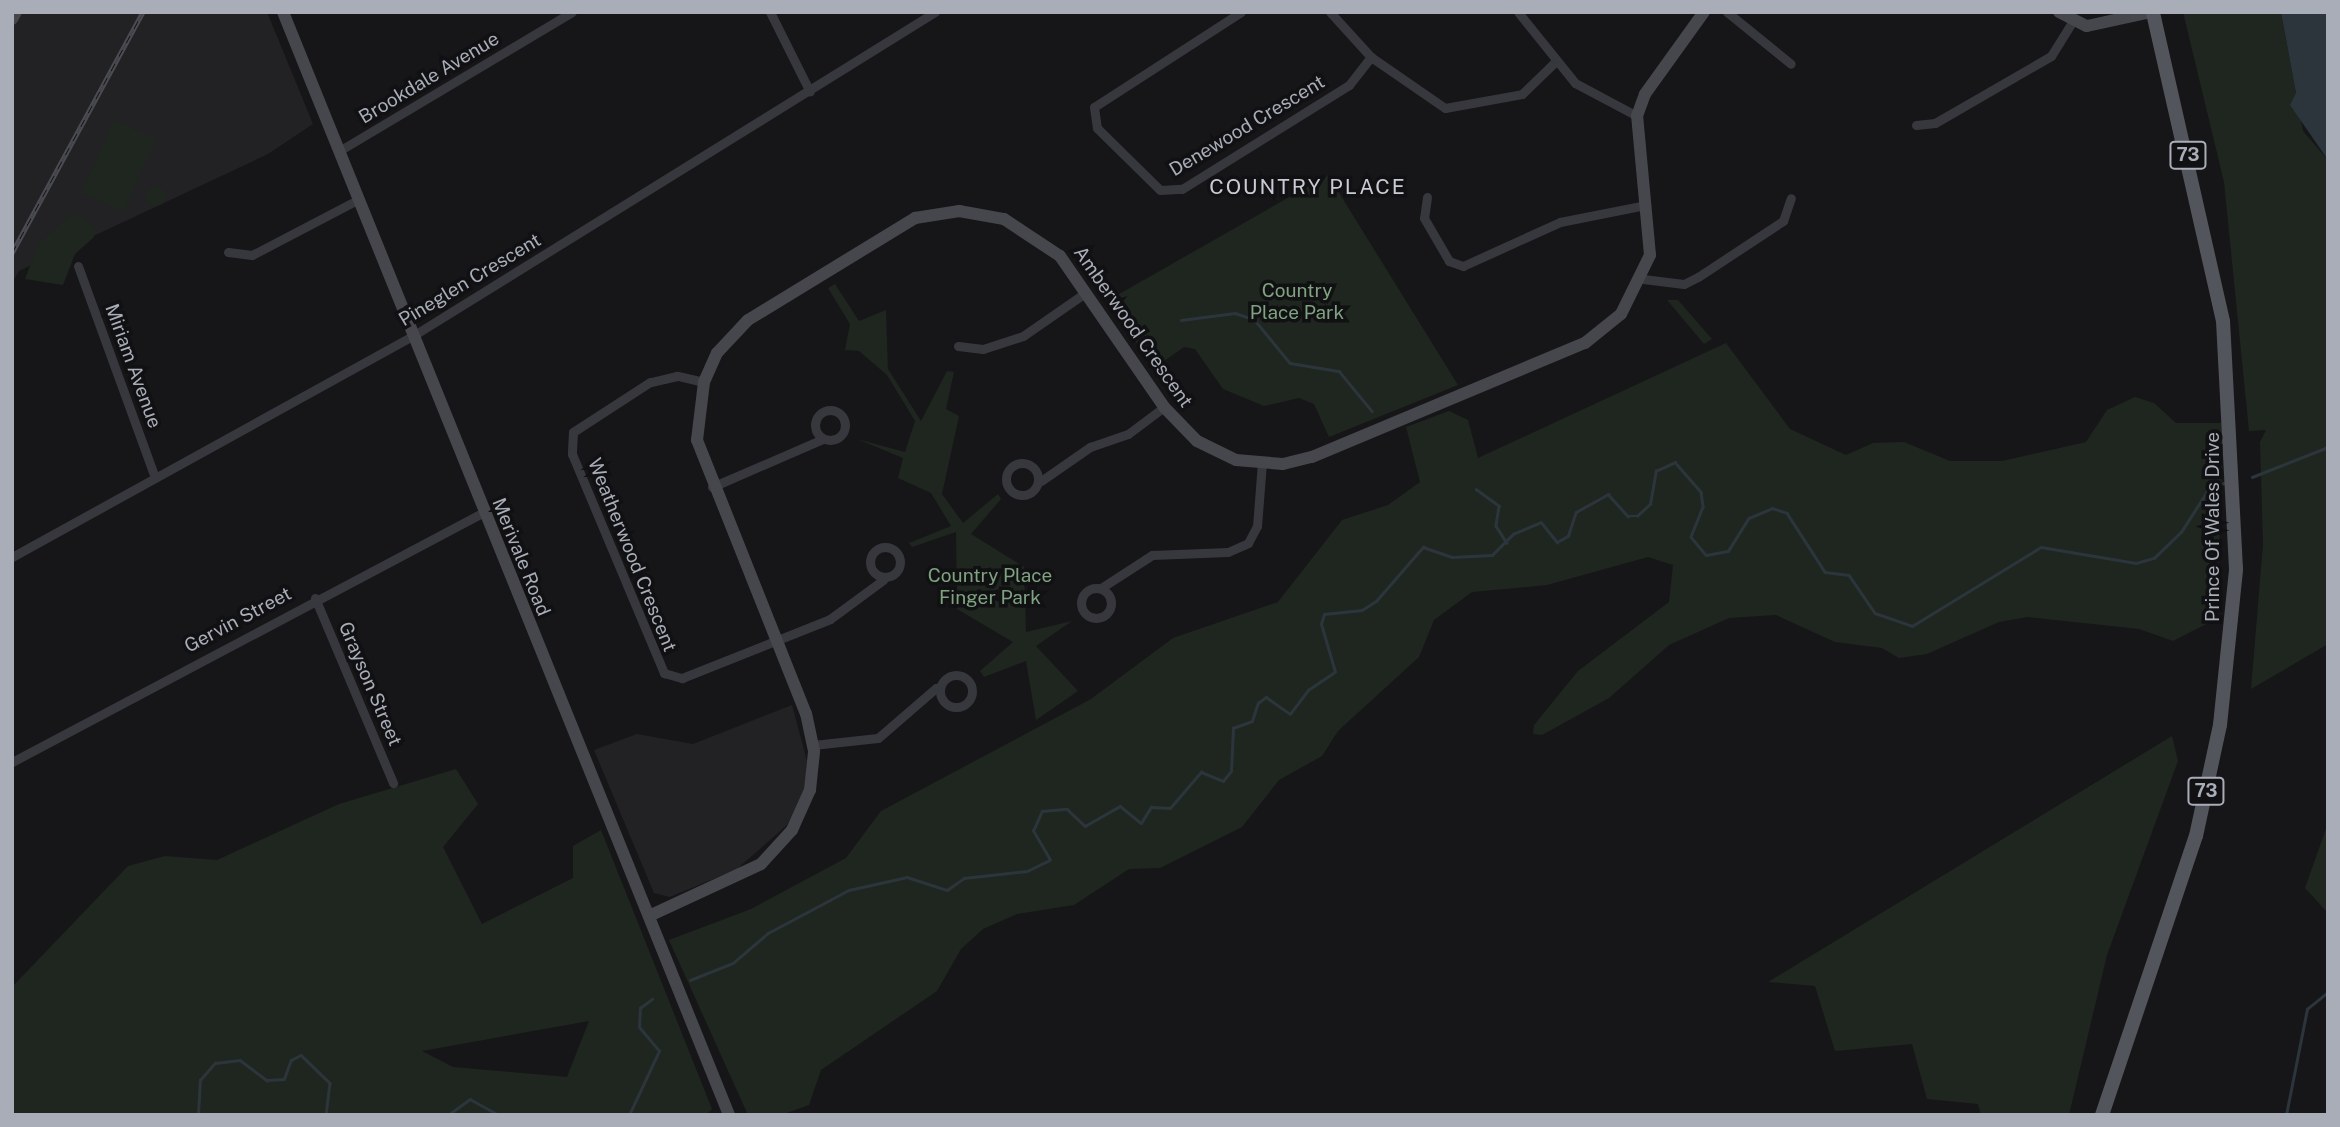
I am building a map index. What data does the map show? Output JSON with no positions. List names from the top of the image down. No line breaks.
{"streets":{"main road":["73","Prince Of Wales Drive"],"street":["Brookdale Avenue","Denewood Crescent","Pineglen Crescent","Amberwood Crescent","Miriam Avenue","Weatherwood Crescent","Merivale Road","Gervin Street","Grayson Street"]},"crossings":[["Brookdale Avenue","Merivale Road"],["Pineglen Crescent","Miriam Avenue"],["Pineglen Crescent","Merivale Road"],["Amberwood Crescent","Weatherwood Crescent"],["Amberwood Crescent","Merivale Road"],["Merivale Road","Gervin Street"],["Gervin Street","Grayson Street"]],"districts":["COUNTRY PLACE"],"parks":["Country Place Park","Country Place Finger Park"]}
